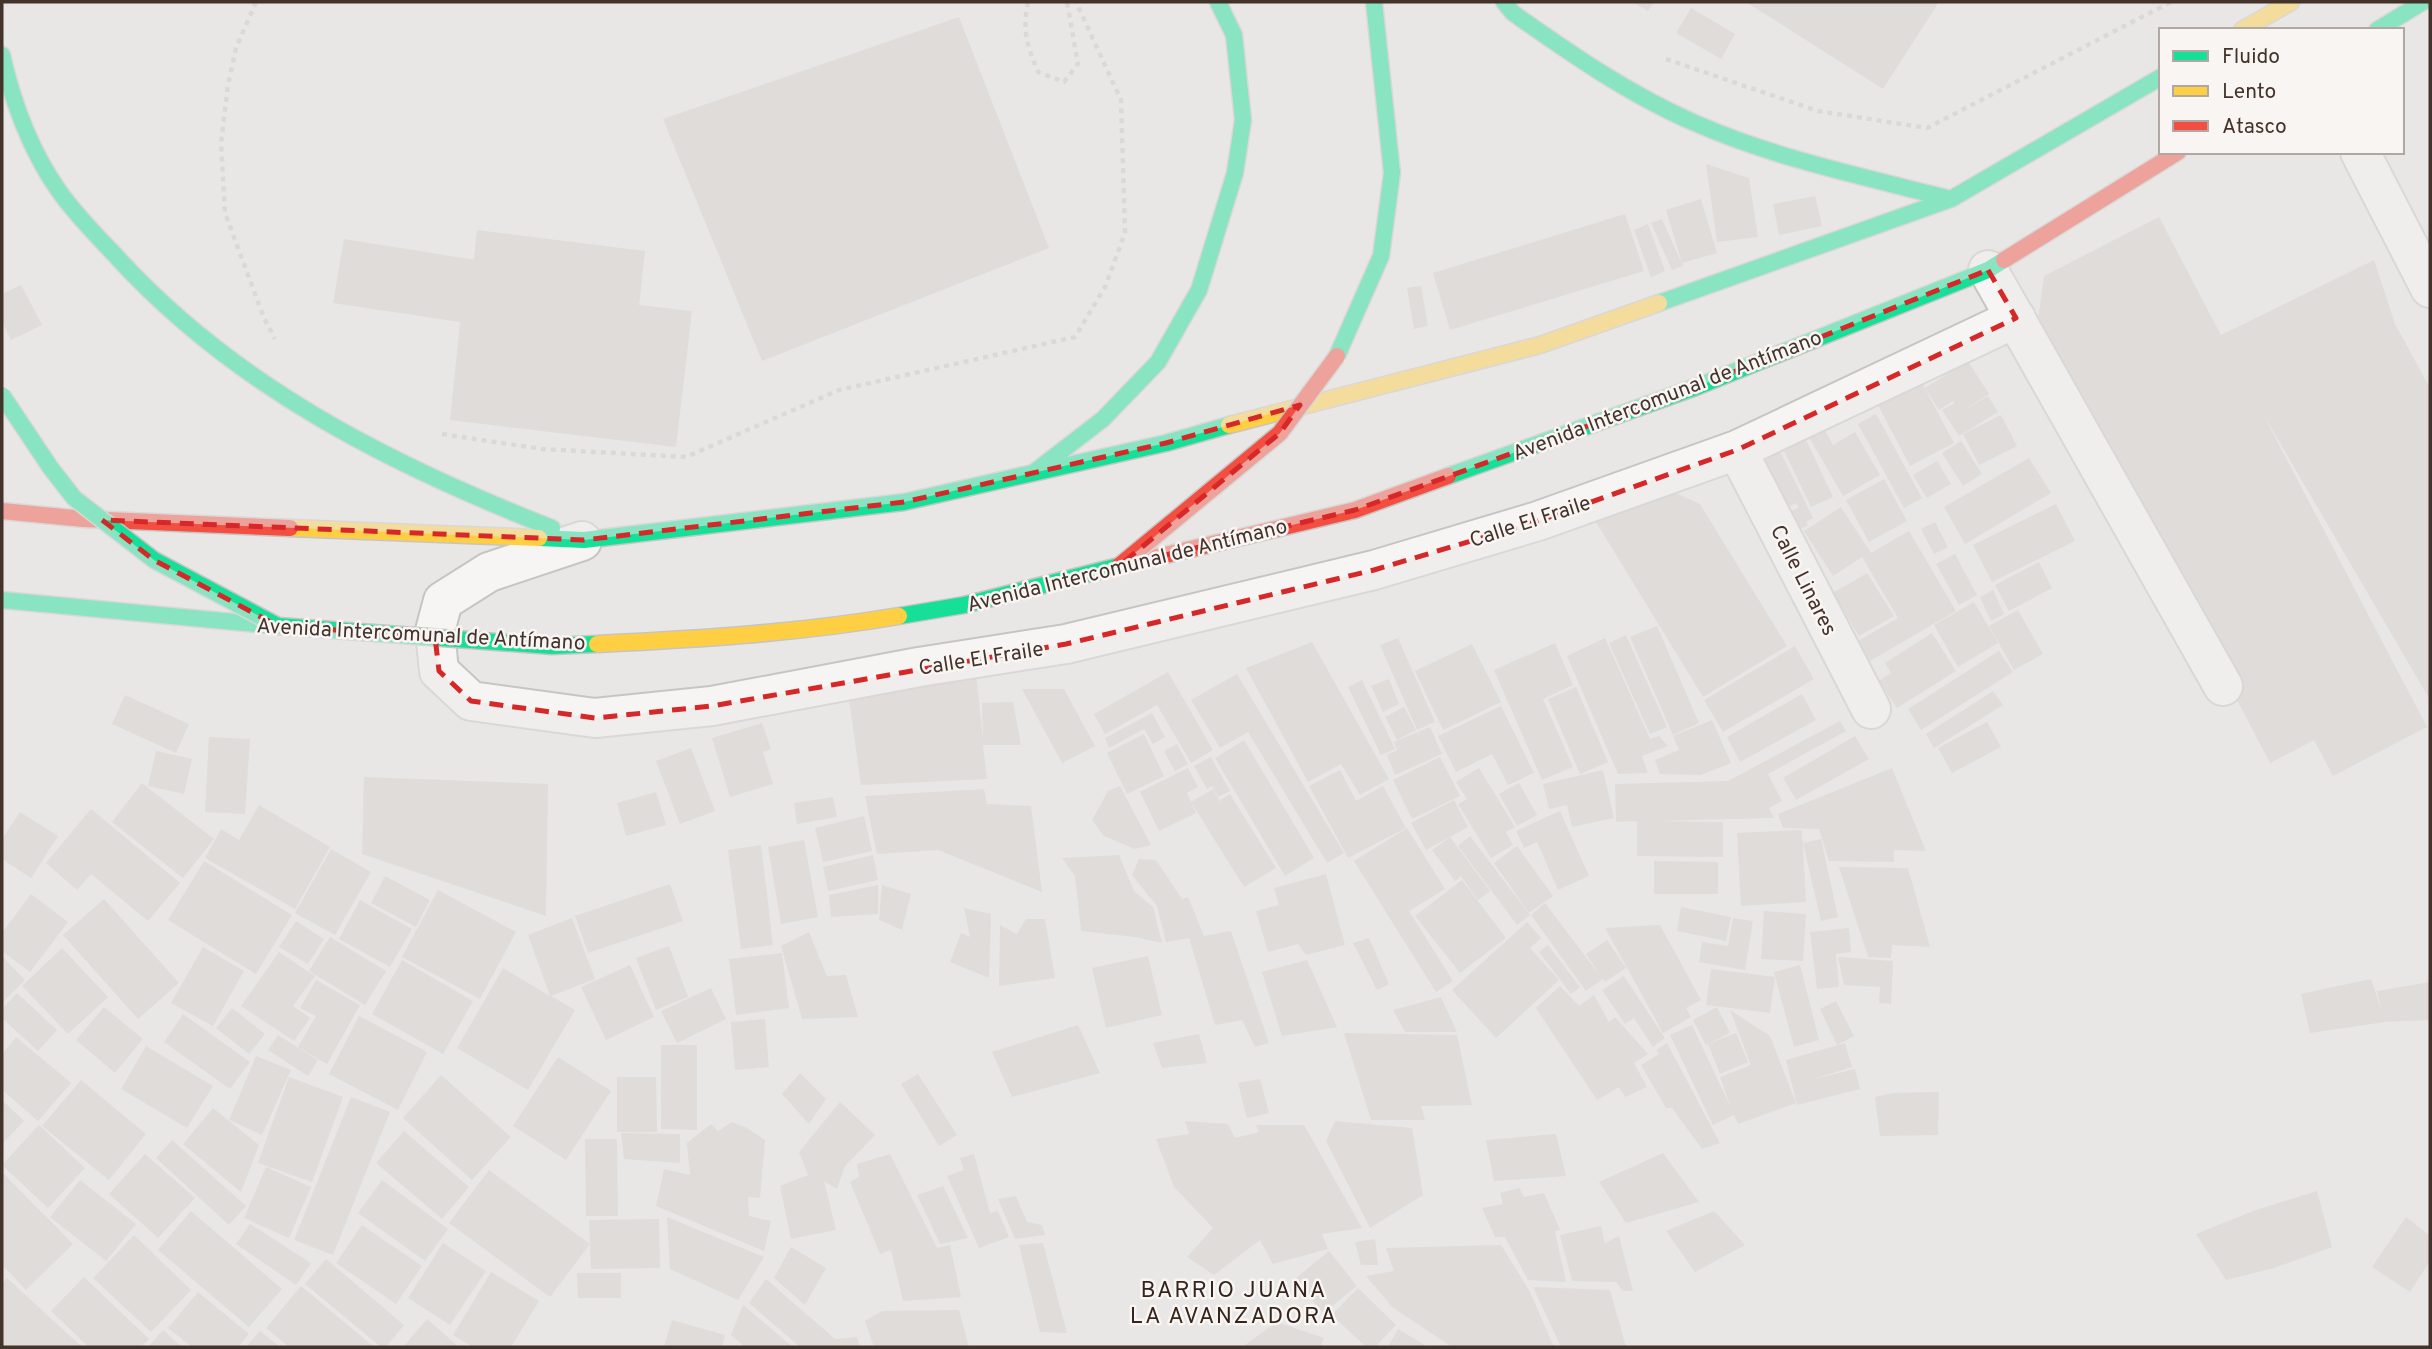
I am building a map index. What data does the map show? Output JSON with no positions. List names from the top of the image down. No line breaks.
{"streets":{"main road":["Avenida Intercomunal de Antímano"],"street":["Calle El Fraile","Calle Linares"]},"crossings":[["Calle El Fraile","Calle Linares"]],"districts":["BARRIO JUANA LA AVANZADORA"],"legend":["Fluido","Lento","Atasco"]}
